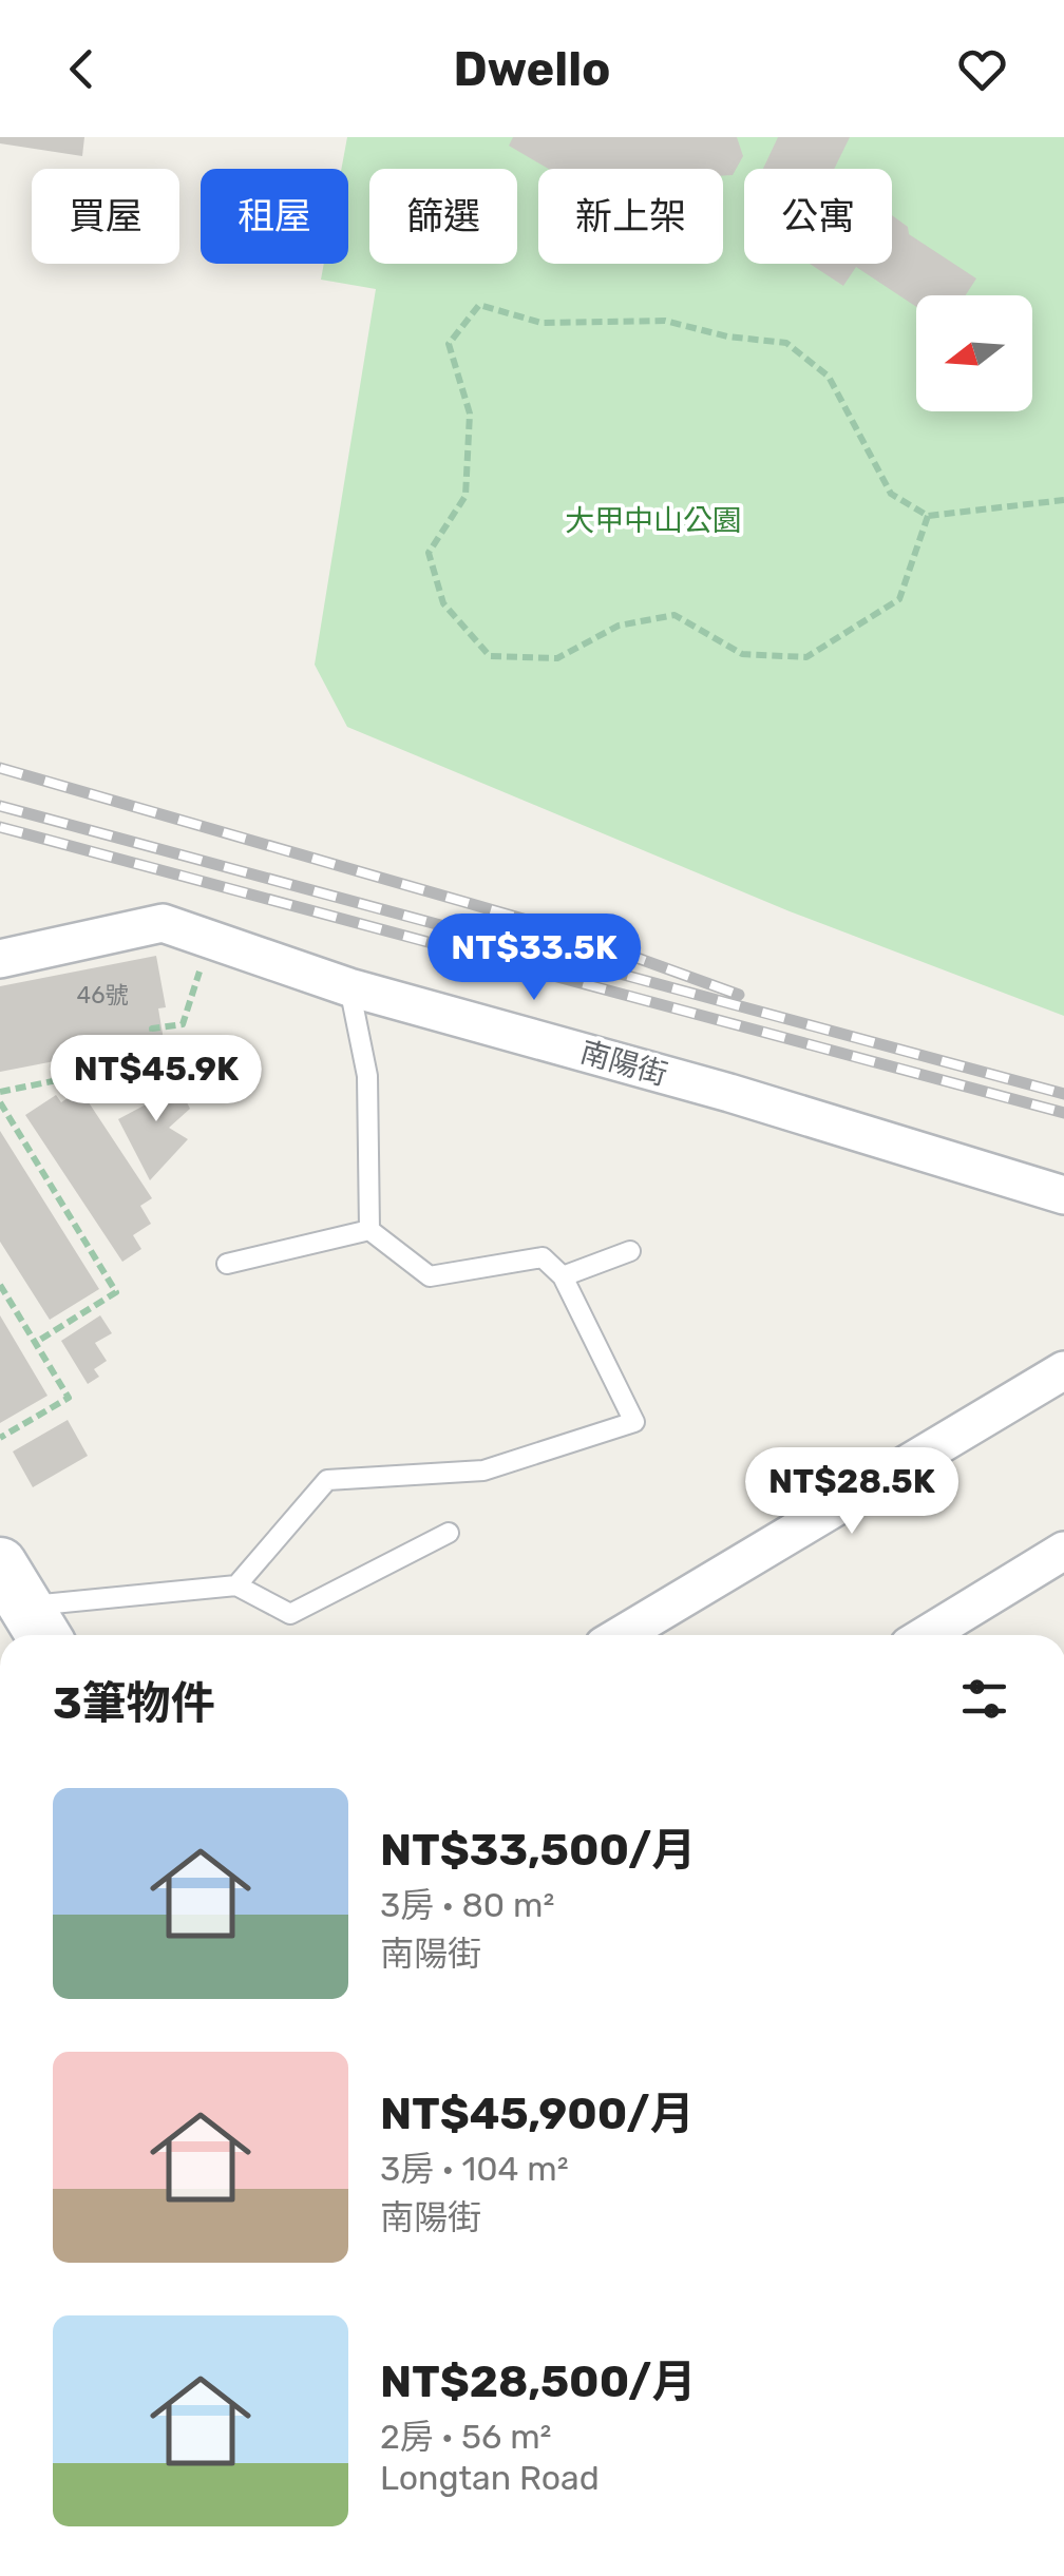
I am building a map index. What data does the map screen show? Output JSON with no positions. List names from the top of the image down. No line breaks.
{"streets":{"street":["南陽街"]},"parks":["大甲中山公園"],"house_numbers":["46號"],"north":"left","page":{"header":"Dwello","chip":["買屋","租屋","篩選","新上架","公寓"],"price":["NT$33.5K","NT$45.9K","NT$28.5K"],"heading":"3筆物件","list":[{"name":"NT$33,500/月","note":"3房 · 80 m² · 南陽街"},{"name":"NT$45,900/月","note":"3房 · 104 m² · 南陽街"},{"name":"NT$28,500/月","note":"2房 · 56 m² · Longtan Road"}]}}
